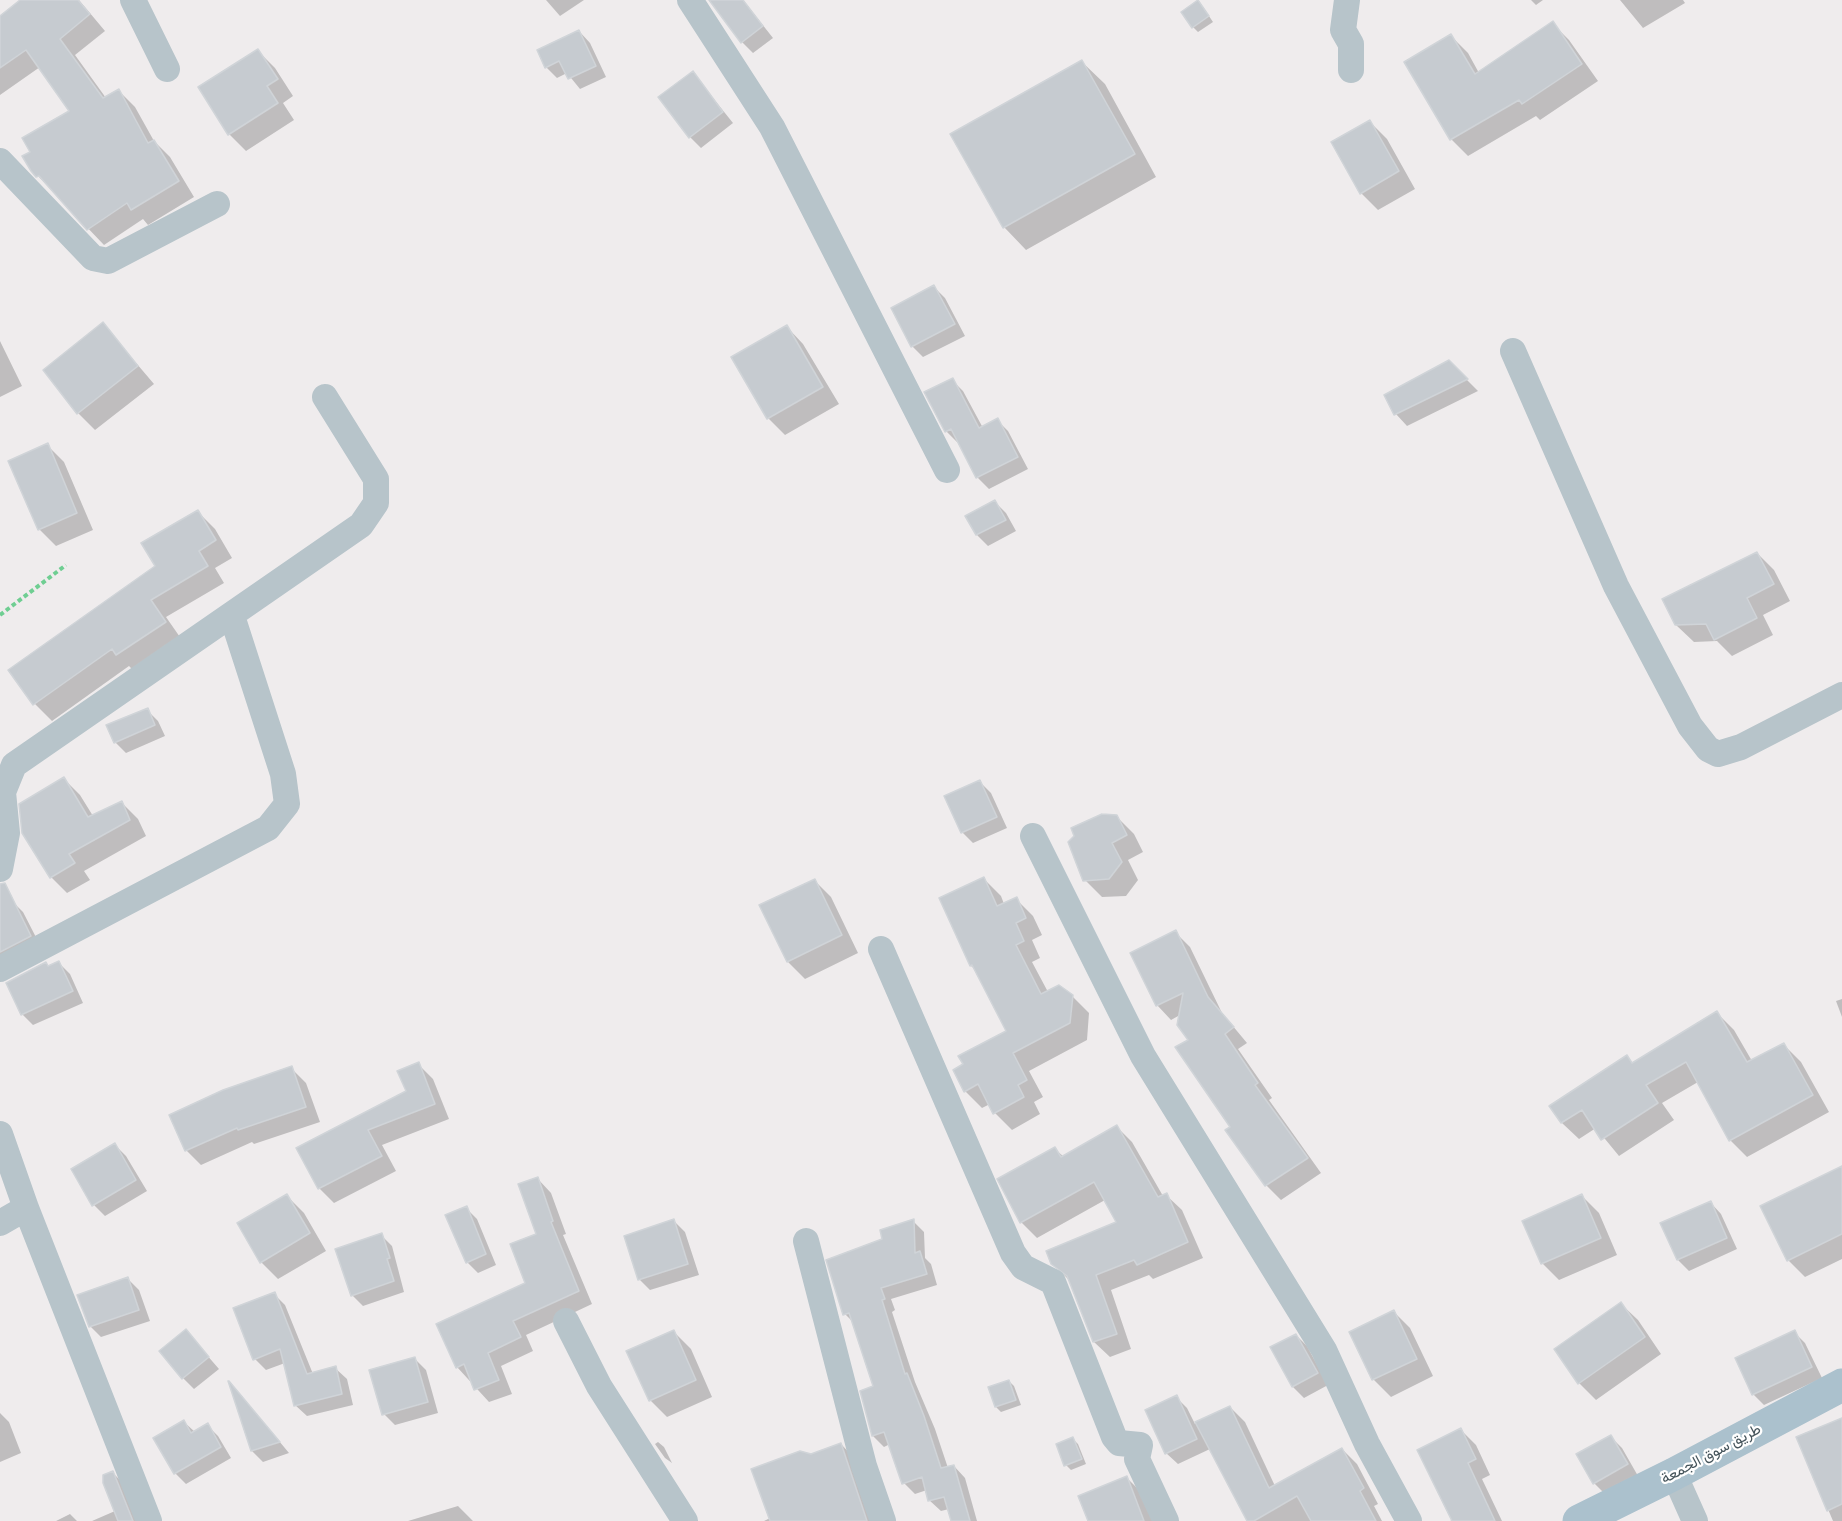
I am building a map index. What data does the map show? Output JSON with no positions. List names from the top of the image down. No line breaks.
{"streets":{"main road":["طريق سوق الجمعة"]}}
